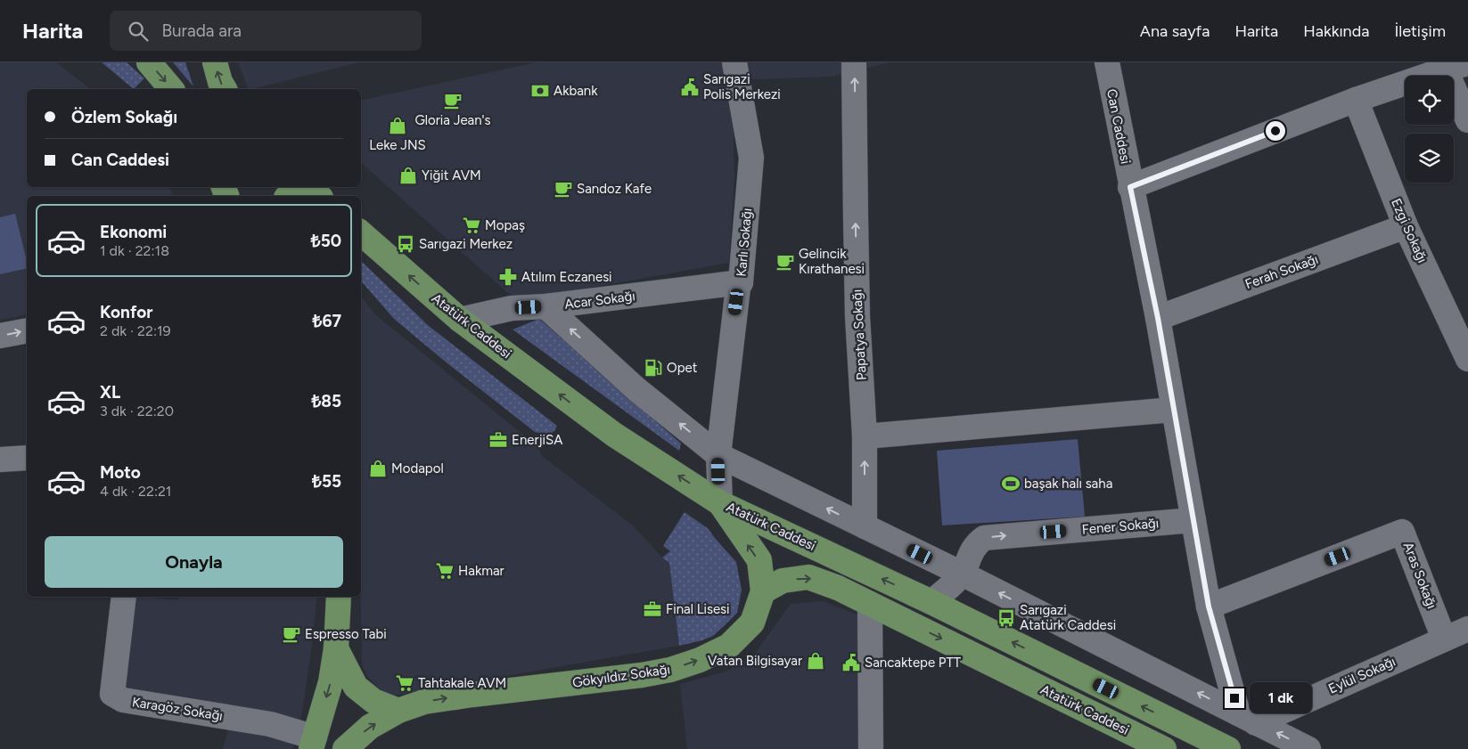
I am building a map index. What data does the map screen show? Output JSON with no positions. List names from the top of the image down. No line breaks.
{"streets":{"main road":["Atatürk Caddesi","Gökyıldız Sokağı"],"street":["Can Caddesi","Ezgi Sokağı","Karlı Sokağı","Ferah Sokağı","Acar Sokağı","Papatya Sokağı","Fener Sokağı","Aras Sokağı","Eylül Sokağı","Karagöz Sokağı"]},"crossings":[["Can Caddesi","Ferah Sokağı"],["Can Caddesi","Fener Sokağı"],["Can Caddesi","Aras Sokağı"],["Can Caddesi","Eylül Sokağı"],["Ezgi Sokağı","Ferah Sokağı"],["Karlı Sokağı","Acar Sokağı"],["Karlı Sokağı","Atatürk Caddesi"],["Karlı Sokağı","Gökyıldız Sokağı"],["Acar Sokağı","Atatürk Caddesi"],["Atatürk Caddesi","Fener Sokağı"],["Atatürk Caddesi","Gökyıldız Sokağı"],["Aras Sokağı","Eylül Sokağı"]],"one_way":["Papatya Sokağı"],"places":{"public building":["Sarıgazi Polis Merkezi","Sancaktepe PTT"],"bank":["Akbank"],"cafe":["Gloria Jean's","Sandoz Kafe","Gelincik Kırathanesi","Espresso Tabi"],"shop":["Leke JNS","Yiğit AVM","Modapol","Vatan Bilgisayar"],"supermarket":["Mopaş","Hakmar","Tahtakale AVM"],"bus stop":["Sarıgazi Merkez","Sarıgazi Atatürk Caddesi"],"pharmacy":["Atılım Eczanesi"],"fuel station":["Opet"],"office":["EnerjiSA","Final Lisesi"],"sports":["başak halı saha"]},"page":{"header":"Harita","search":"Burada ara","nav":["Ana sayfa","Harita","Hakkında","İletişim"],"banner":["Özlem Sokağı","Can Caddesi"],"list":[{"name":"Ekonomi","note":"1 dk · 22:18","value":"₺50"},{"name":"Konfor","note":"2 dk · 22:19","value":"₺67"},{"name":"XL","note":"3 dk · 22:20","value":"₺85"},{"name":"Moto","note":"4 dk · 22:21","value":"₺55"}],"buttons":"Onayla","bubble":"1 dk"}}
